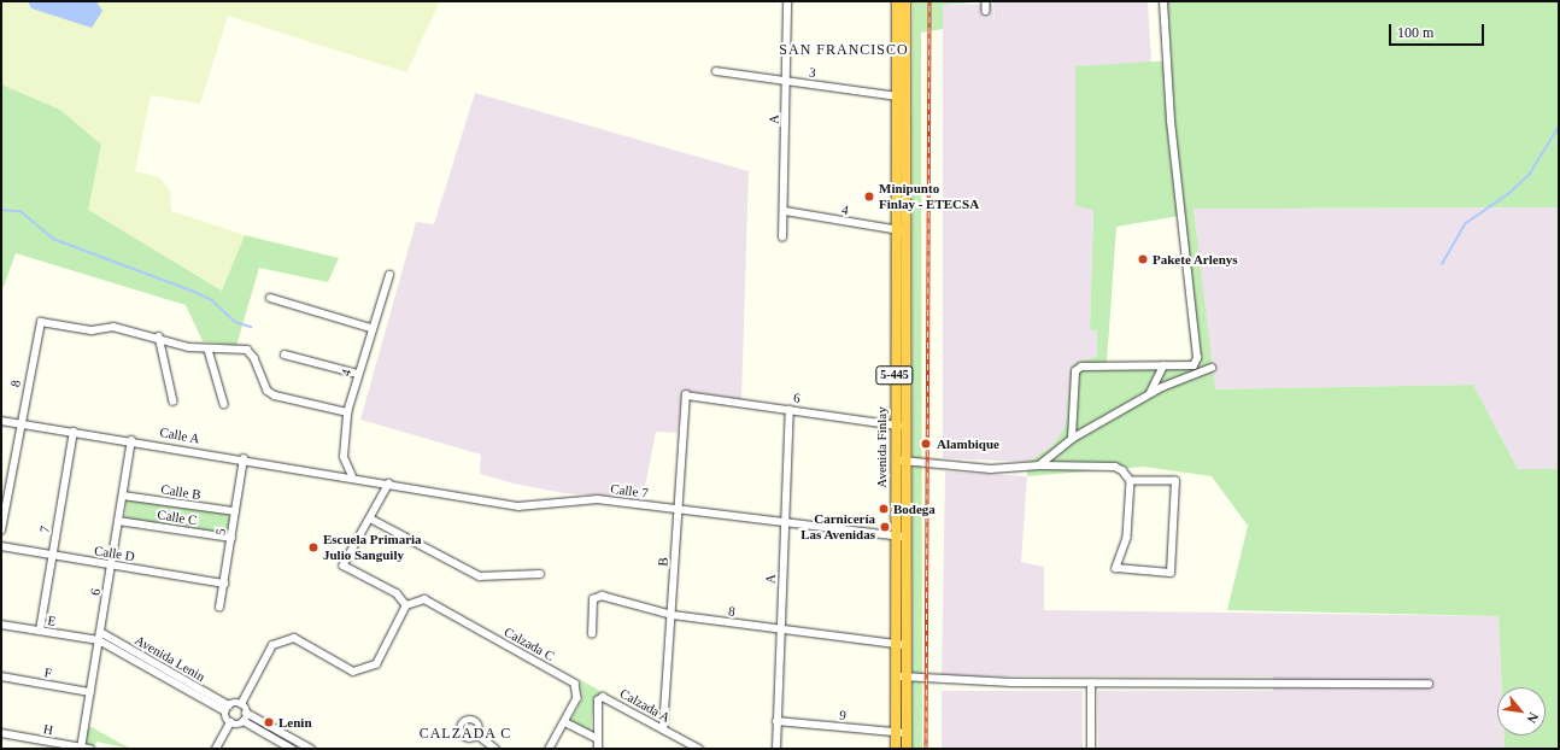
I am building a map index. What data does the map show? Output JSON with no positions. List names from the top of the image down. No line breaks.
{"streets":{"highway":["5-445","Avenida Finlay"],"street":["3","A","4","8","6","Calle A","Calle 7","Calle B","Calle C","7","5","Calle D","B","E","Calzada C","Avenida Lenin","F","Calzada A","9","H"]},"crossings":[["3","A"],["3","Avenida Finlay"],["A","4"],["A","8"],["A","6"],["A","Calle 7"],["A","9"],["4","Calle A"],["4","Avenida Finlay"],["4","Calle 7"],["8","Calle A"],["8","Avenida Finlay"],["8","B"],["6","Calle A"],["6","Avenida Finlay"],["6","Calle B"],["6","Calle C"],["6","Calle D"],["6","B"],["6","E"],["6","Avenida Lenin"],["6","F"],["6","H"],["Calle A","Calle 7"],["Calle A","7"],["Calle A","5"],["Avenida Finlay","Calle 7"],["Avenida Finlay","9"],["Calle 7","B"],["Calle B","5"],["Calle C","5"],["7","Calle D"],["7","E"],["5","Calle D"],["B","Calzada A"],["E","Avenida Lenin"]],"districts":["SAN FRANCISCO","CALZADA C"],"places":["Minipunto Finlay - ETECSA","Pakete Arlenys","Alambique","Bodega","Carnicería Las Avenidas","Escuela Primaria Julio Sanguily","Lenin"],"scale_bar":"100 m","north":"bottom right"}
